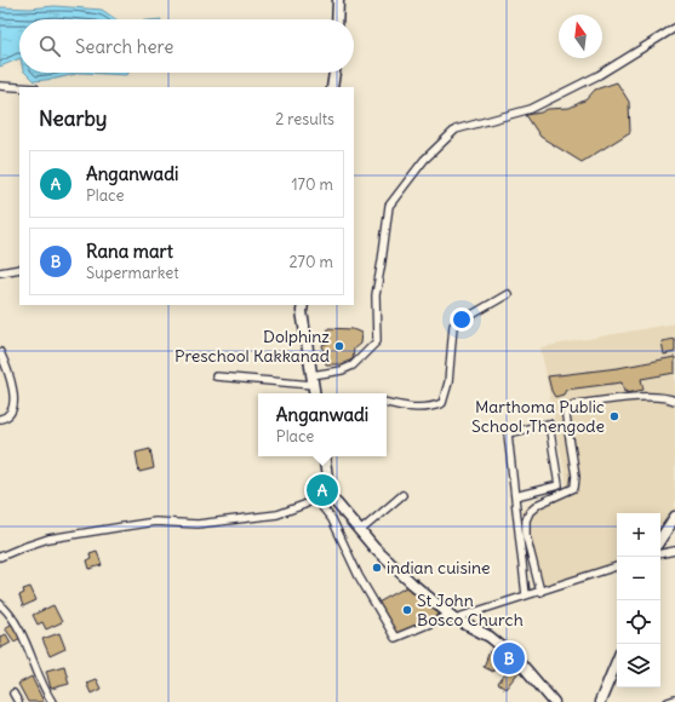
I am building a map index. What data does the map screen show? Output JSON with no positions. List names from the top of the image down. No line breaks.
{"places":["Dolphinz Preschool Kakkanad","Marthoma Public School ,Thengode","indian cuisine","St John Bosco Church"],"north":"top","page":{"search":"Search here","heading":["Nearby","2 results"],"list":[{"mark":"A","name":"Anganwadi","note":"Place","value":"170 m"},{"mark":"B","name":"Rana mart","note":"Supermarket","value":"270 m"}],"popup":["Anganwadi","Place"],"pins":["A","B"],"map_buttons":["+","−"]}}
